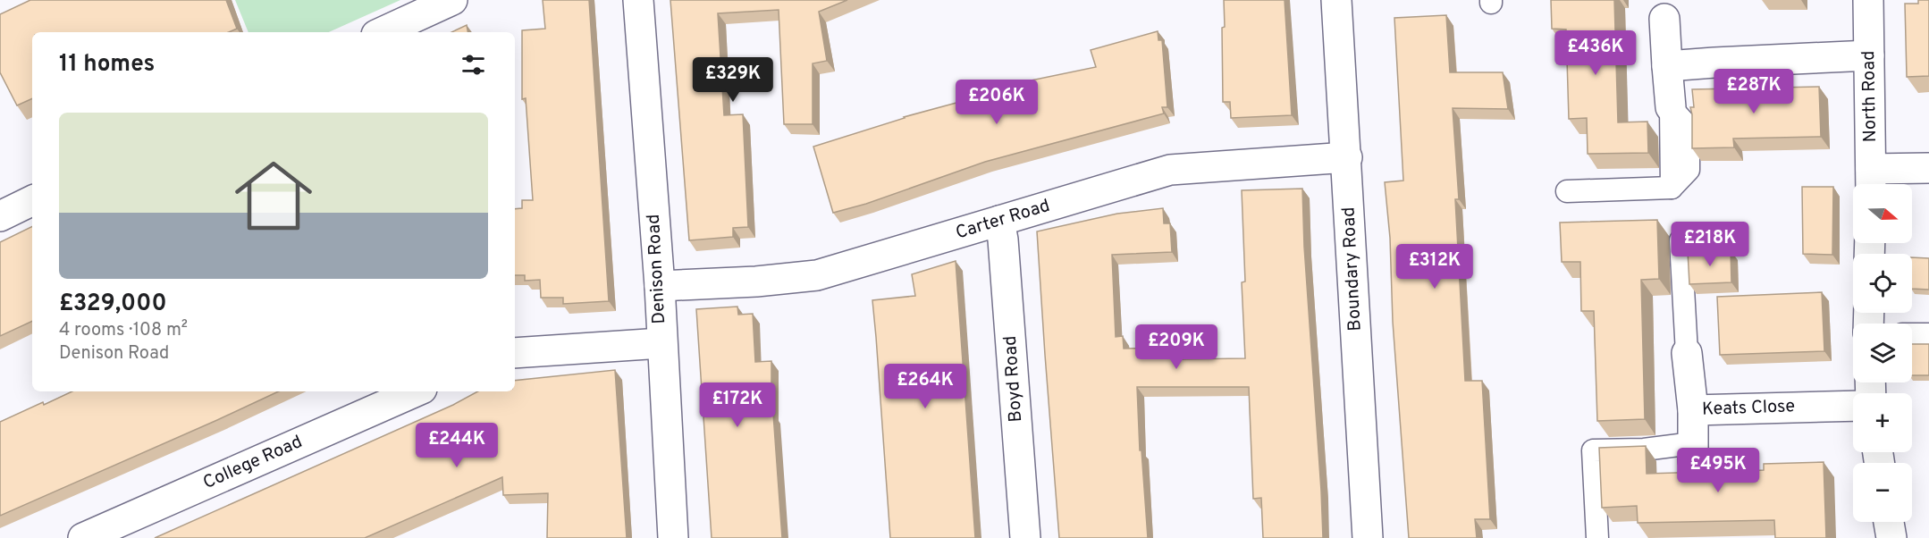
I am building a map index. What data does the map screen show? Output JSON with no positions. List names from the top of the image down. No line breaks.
{"streets":{"street":["North Road","Carter Road","Denison Road","Boundary Road","Boyd Road","Keats Close","College Road"]},"crossings":[["Carter Road","Denison Road"],["Carter Road","Boundary Road"],["Carter Road","Boyd Road"]],"north":"right","page":{"price":["£436K","£329K","£287K","£206K","£218K","£312K","£209K","£264K","£172K","£244K","£495K"],"heading":"11 homes","list":[{"name":"£329,000","note":"4 rooms · 108 m² · Denison Road"}],"map_buttons":["+","−"]}}
